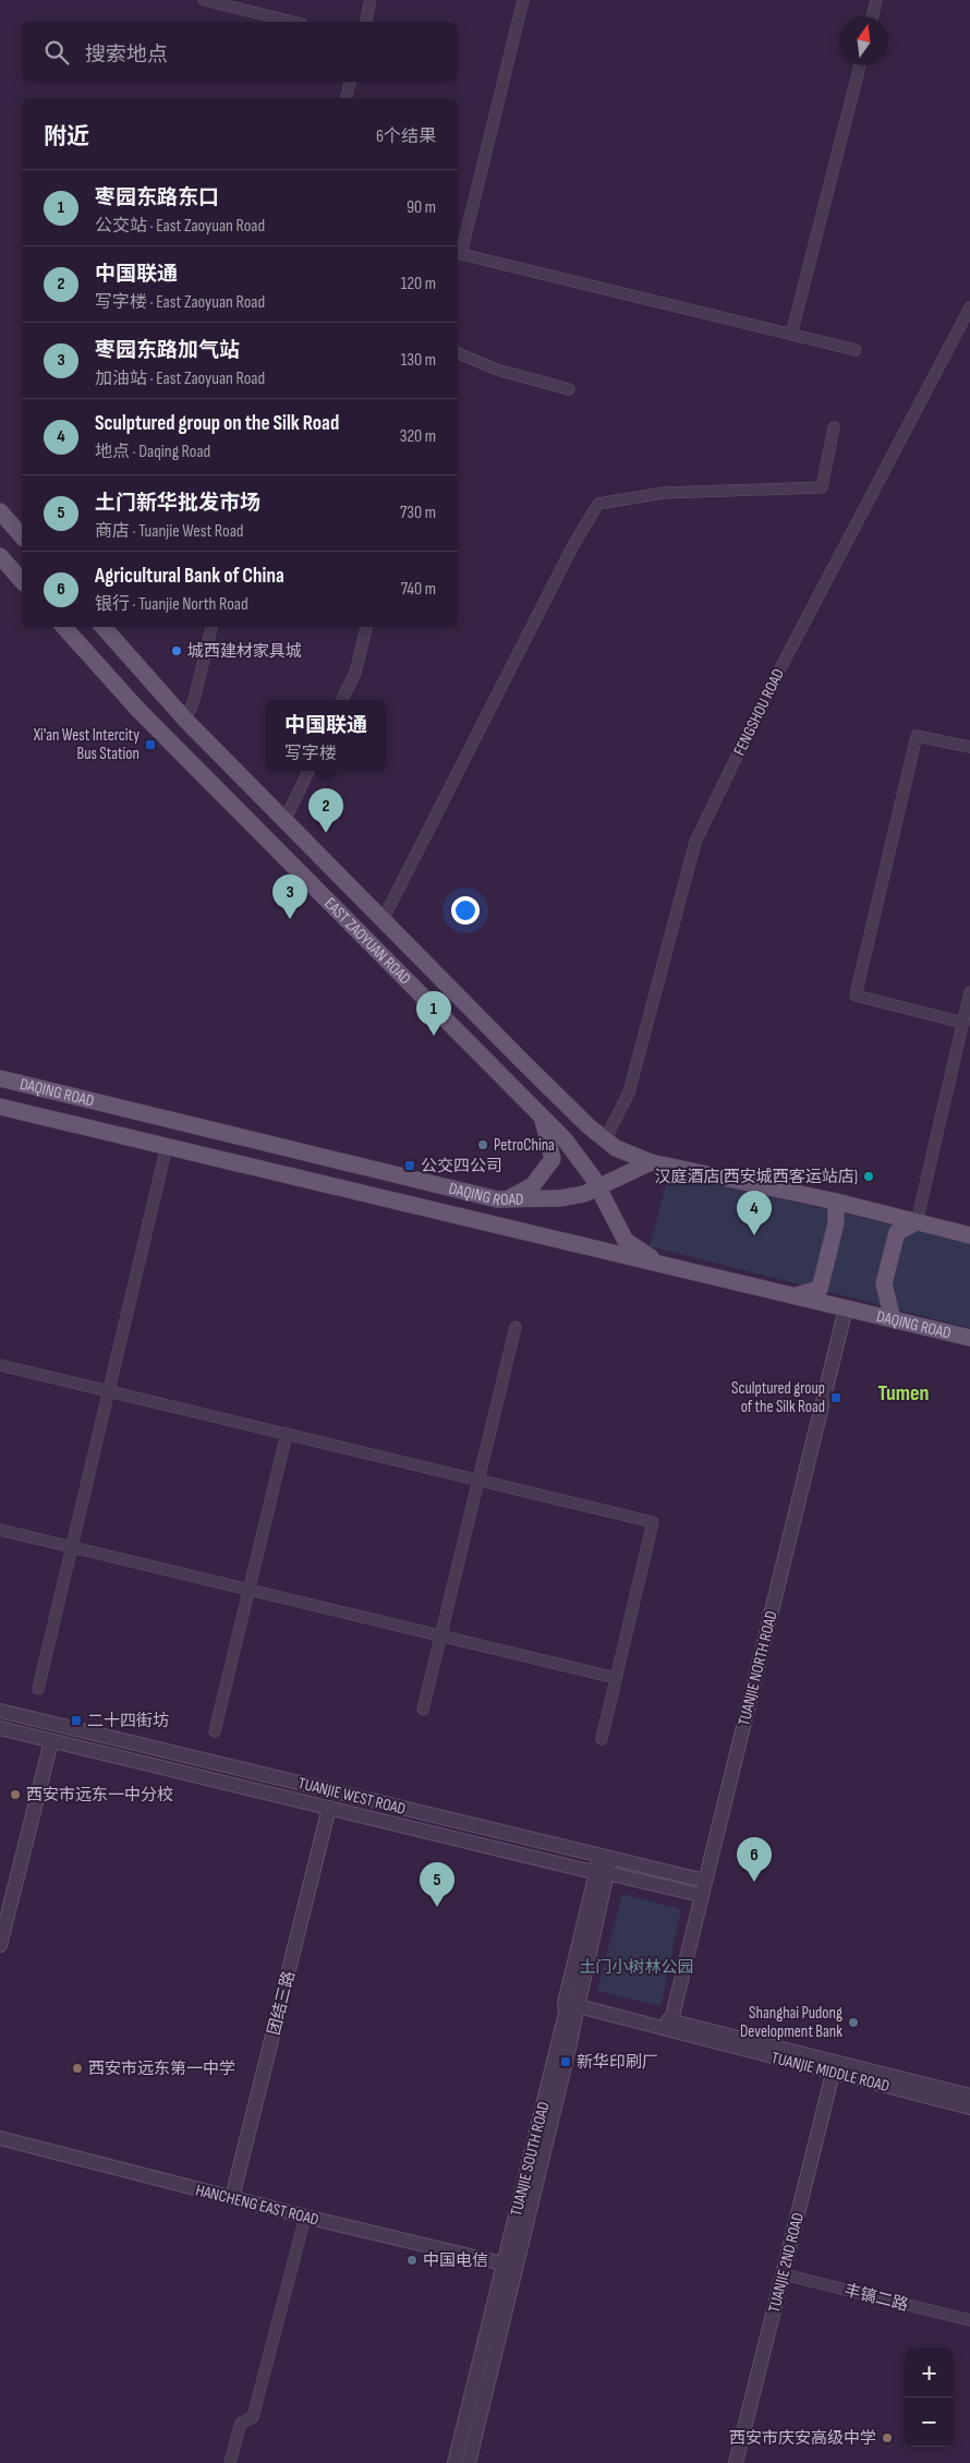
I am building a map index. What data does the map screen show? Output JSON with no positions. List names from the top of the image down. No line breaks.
{"streets":{"main road":["EAST ZAOYUAN ROAD","DAQING ROAD"],"street":["FENGSHOU ROAD","TUANJIE NORTH ROAD","TUANJIE WEST ROAD","团结三路","TUANJIE MIDDLE ROAD","TUANJIE SOUTH ROAD","HANCHENG EAST ROAD","TUANJIE 2ND ROAD","丰镐二路"]},"crossings":[["FENGSHOU ROAD","EAST ZAOYUAN ROAD"],["EAST ZAOYUAN ROAD","DAQING ROAD"],["DAQING ROAD","TUANJIE NORTH ROAD"],["TUANJIE NORTH ROAD","TUANJIE WEST ROAD"],["TUANJIE NORTH ROAD","TUANJIE MIDDLE ROAD"],["TUANJIE WEST ROAD","团结三路"],["TUANJIE WEST ROAD","TUANJIE SOUTH ROAD"],["团结三路","HANCHENG EAST ROAD"],["TUANJIE MIDDLE ROAD","TUANJIE SOUTH ROAD"],["TUANJIE MIDDLE ROAD","TUANJIE 2ND ROAD"],["TUANJIE SOUTH ROAD","HANCHENG EAST ROAD"],["TUANJIE 2ND ROAD","丰镐二路"]],"districts":["Tumen"],"parks":["土门小树林公园"],"places":{"other":["城西建材家具城","PetroChina","汉庭酒店(西安城西客运站店)","西安市远东一中分校","Shanghai Pudong Development Bank","西安市远东第一中学","中国电信","西安市庆安高级中学"],"transit":["Xi'an West Intercity Bus Station","公交四公司","Sculptured group of the Silk Road","二十四街坊","新华印刷厂"]},"north":"top","page":{"search":"搜索地点","heading":["附近","6个结果"],"list":[{"mark":"1","name":"枣园东路东口","note":"公交站 · East Zaoyuan Road","value":"90 m"},{"mark":"2","name":"中国联通","note":"写字楼 · East Zaoyuan Road","value":"120 m"},{"mark":"3","name":"枣园东路加气站","note":"加油站 · East Zaoyuan Road","value":"130 m"},{"mark":"4","name":"Sculptured group on the Silk Road","note":"地点 · Daqing Road","value":"320 m"},{"mark":"5","name":"土门新华批发市场","note":"商店 · Tuanjie West Road","value":"730 m"},{"mark":"6","name":"Agricultural Bank of China","note":"银行 · Tuanjie North Road","value":"740 m"}],"popup":["中国联通","写字楼"],"pins":["2","3","1","4","6","5"],"map_buttons":["+","−"]}}
